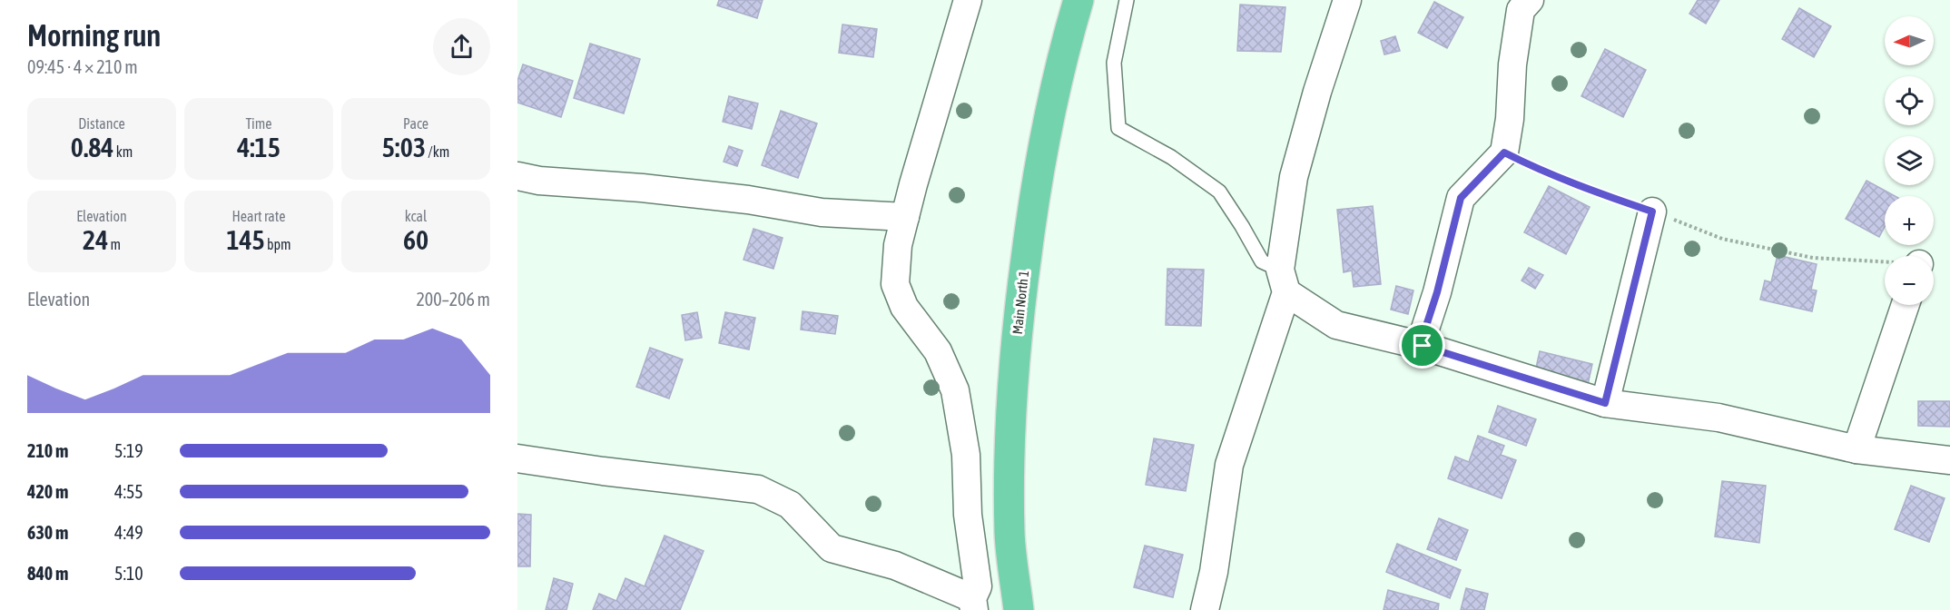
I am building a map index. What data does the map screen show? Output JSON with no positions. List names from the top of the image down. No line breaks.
{"streets":{"main road":["Main North 1"]},"north":"left","page":{"heading":["Morning run","09:45 · 4 × 210 m"],"map_buttons":["+","−"],"stats":[["Distance","0.84 km"],["Time","4:15"],["Pace","5:03 /km"],["Elevation","24 m"],["Heart rate","145 bpm"],["kcal","60"]],"chart":["Elevation","200–206 m"],"list":[{"name":"210 m","note":"5:19"},{"name":"420 m","note":"4:55"},{"name":"630 m","note":"4:49"},{"name":"840 m","note":"5:10"}]}}
